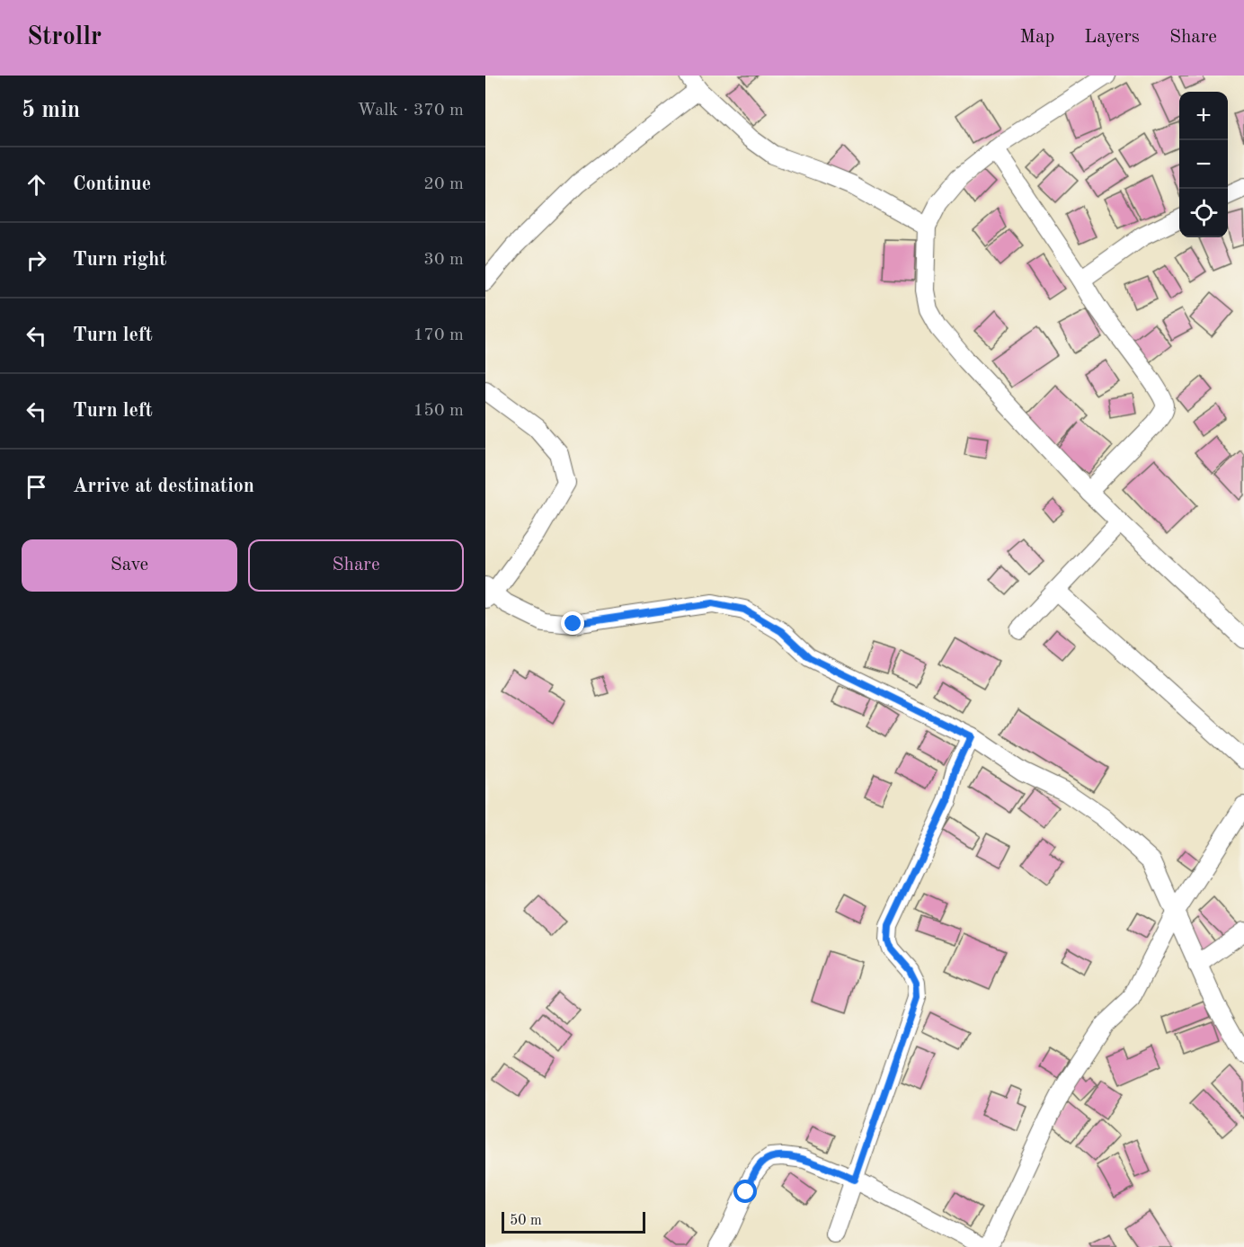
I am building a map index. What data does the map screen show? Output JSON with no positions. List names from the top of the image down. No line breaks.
{"scale_bar":"50 m","page":{"header":"Strollr","nav":["Map","Layers","Share"],"heading":["5 min","Walk · 370 m"],"map_buttons":["+","−"],"list":[["Continue","20 m"],["Turn right","30 m"],["Turn left","170 m"],["Turn left","150 m"],"Arrive at destination"],"buttons":["Save","Share"],"scale":"50 m"}}
